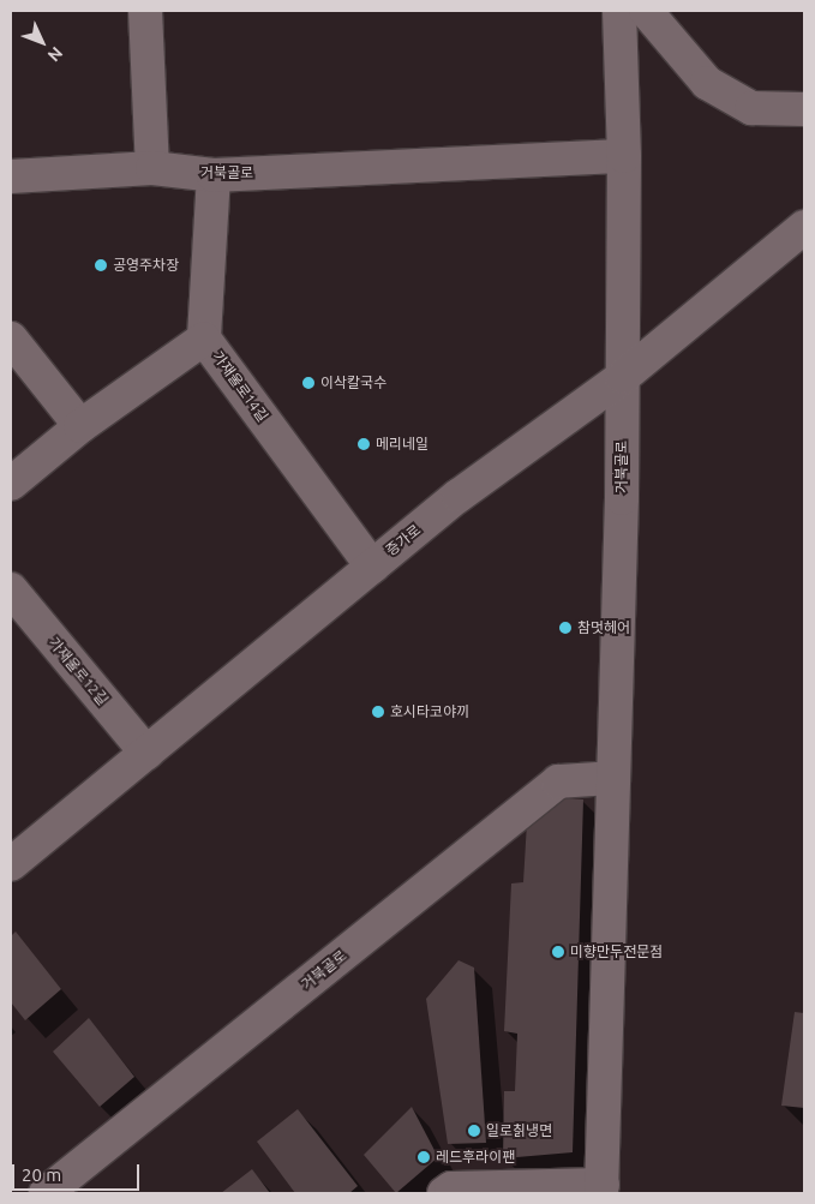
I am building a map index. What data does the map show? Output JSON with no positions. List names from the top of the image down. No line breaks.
{"streets":{"street":["거북골로","가재울로14길","증가로","가재울로12길"]},"crossings":[["거북골로","가재울로14길"],["거북골로","증가로"],["가재울로14길","증가로"],["증가로","가재울로12길"]],"places":["공영주차장","이삭칼국수","메리네일","참멋헤어","호시타코야끼","미향만두전문점","일로칡냉면","레드후라이팬"],"scale_bar":"20 m","north":"bottom right"}
